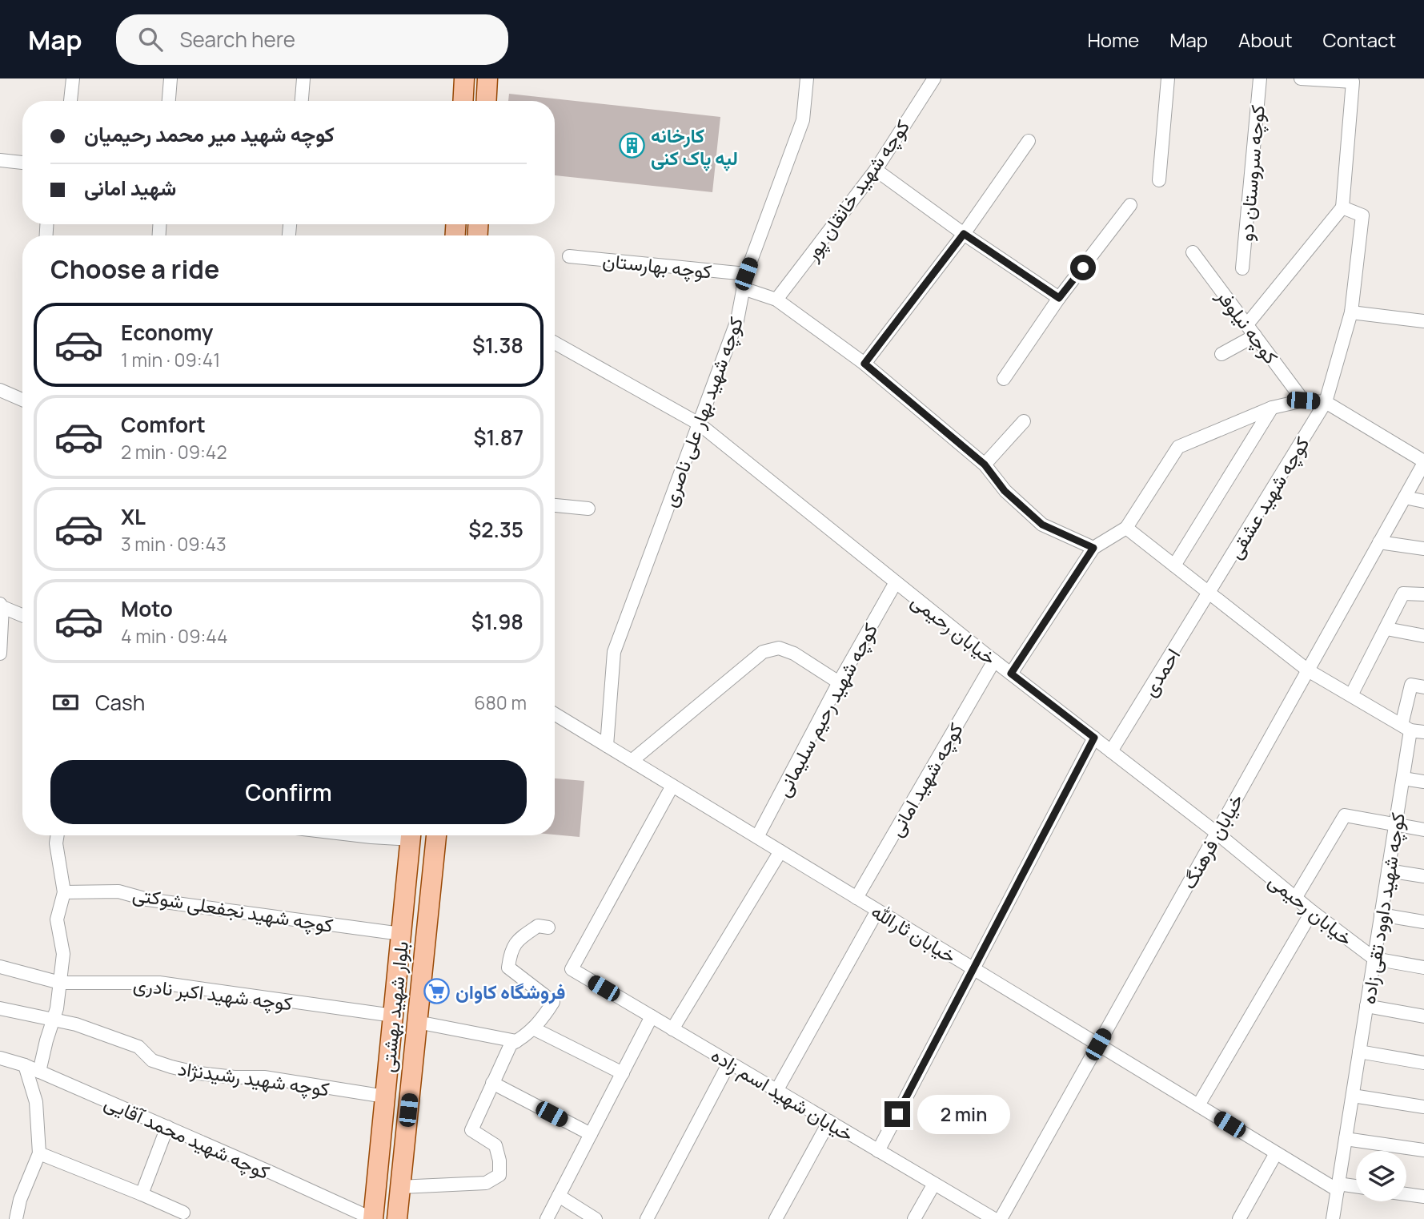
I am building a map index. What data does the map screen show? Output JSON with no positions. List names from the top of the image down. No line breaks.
{"streets":{"main road":["بلوار شهید بهشتی"],"street":["کوچه سروستان دو","کوچه شهید خانقان پور","کوچه بهارستان","کوچه نیلوفر","کوچه شهید بهار علی ناصری","کوچه شهید عشقی","خیابان رحیمی","احمدی","کوچه شهید رحیم سلیمانی","کوچه شهید امانی","خیابان فرهنگ","کوچه شهید داوود تقی زاده","کوچه شهید نجفعلی شوکتی","خیابان ثارالله","کوچه شهید اکبر نادری","کوچه شهید رشیدنژاد","خیابان شهید اسم زاده","کوچه شهید محمد آقایی"]},"crossings":[["کوچه بهارستان","کوچه شهید بهار علی ناصری"],["کوچه شهید بهار علی ناصری","خیابان رحیمی"],["کوچه شهید بهار علی ناصری","خیابان ثارالله"],["کوچه شهید عشقی","احمدی"],["خیابان رحیمی","احمدی"],["خیابان رحیمی","کوچه شهید رحیم سلیمانی"],["خیابان رحیمی","کوچه شهید امانی"],["خیابان رحیمی","خیابان فرهنگ"],["خیابان رحیمی","کوچه شهید داوود تقی زاده"],["کوچه شهید رحیم سلیمانی","خیابان ثارالله"],["کوچه شهید امانی","خیابان ثارالله"],["خیابان فرهنگ","خیابان ثارالله"],["کوچه شهید داوود تقی زاده","خیابان ثارالله"],["کوچه شهید نجفعلی شوکتی","بلوار شهید بهشتی"],["خیابان ثارالله","خیابان شهید اسم زاده"],["کوچه شهید اکبر نادری","بلوار شهید بهشتی"],["بلوار شهید بهشتی","کوچه شهید رشیدنژاد"],["بلوار شهید بهشتی","کوچه شهید محمد آقایی"]],"places":{"building":["کارخانه لپه پاک کنی"],"supermarket":["فروشگاه کاوان"]},"page":{"header":"Map","search":"Search here","nav":["Home","Map","About","Contact"],"banner":["کوچه شهید میر محمد رحیمیان","شهید امانی"],"heading":"Choose a ride","list":[{"name":"Economy","note":"1 min · 09:41","value":"$1.38"},{"name":"Comfort","note":"2 min · 09:42","value":"$1.87"},{"name":"XL","note":"3 min · 09:43","value":"$2.35"},{"name":"Moto","note":"4 min · 09:44","value":"$1.98"}],"pay":["Cash","680 m"],"buttons":"Confirm","bubble":"2 min"}}
